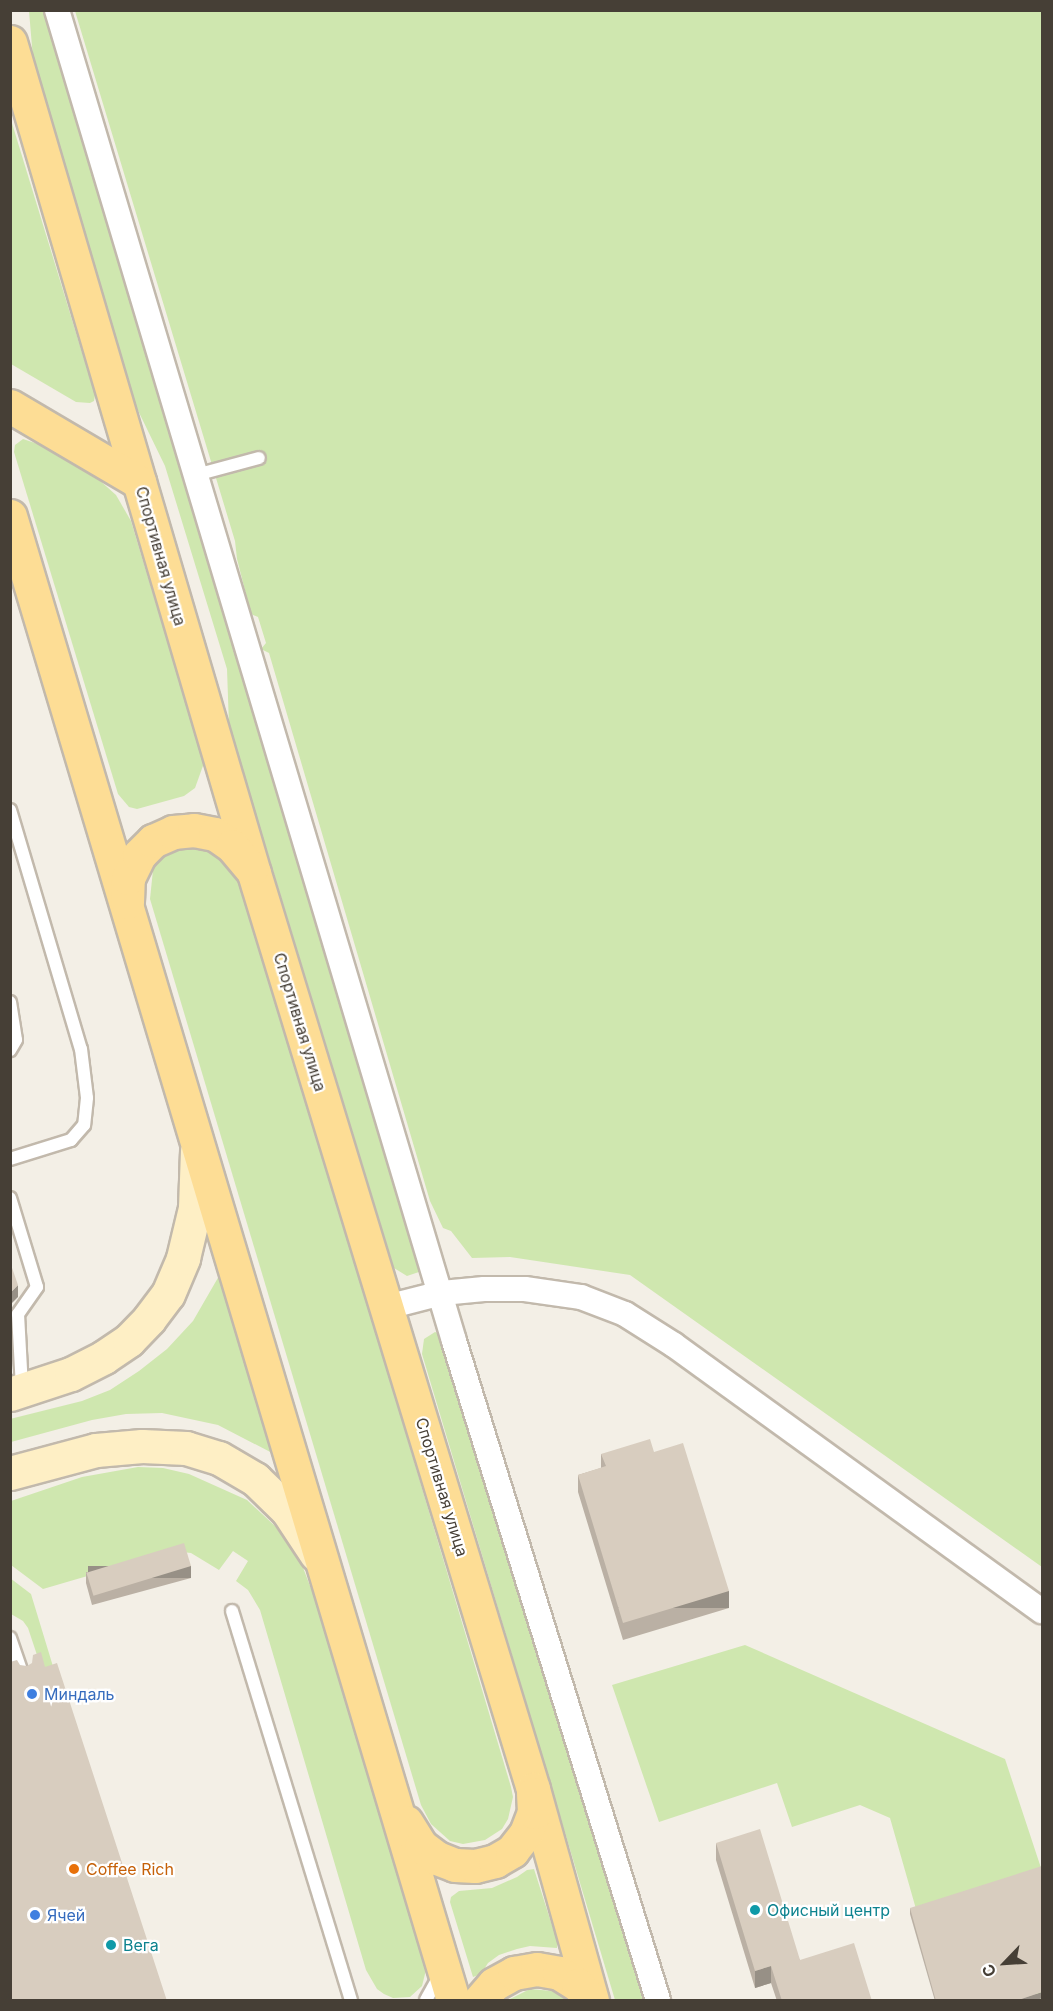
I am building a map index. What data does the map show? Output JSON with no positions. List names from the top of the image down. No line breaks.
{"streets":{"main road":["Спортивная улица"]},"places":["Миндаль","Coffee Rich","Офисный центр","Ячей","Вега"],"north":"bottom left"}
